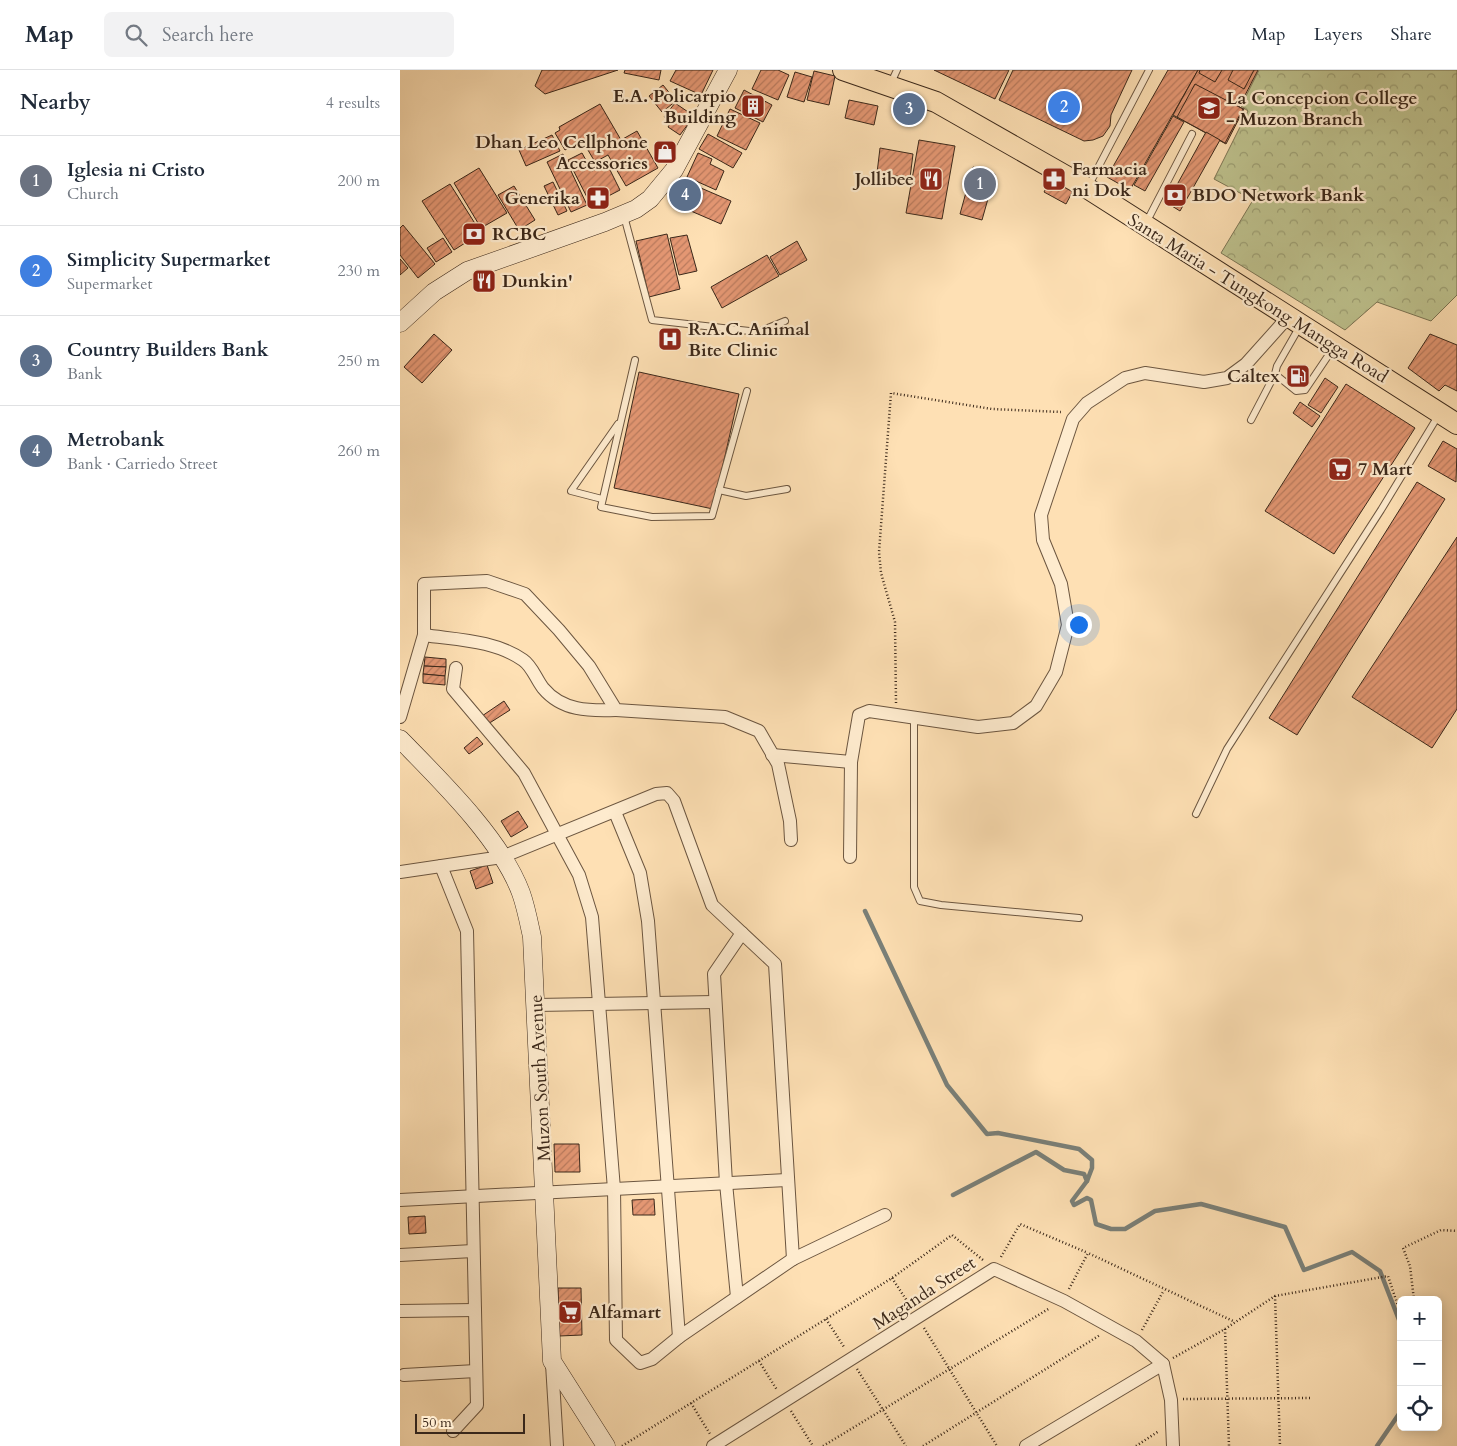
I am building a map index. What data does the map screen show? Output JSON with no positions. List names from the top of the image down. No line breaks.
{"streets":{"main road":["Santa Maria - Tungkong Mangga Road"],"street":["Muzon South Avenue","Maganda Street"]},"places":{"building":["E.A. Policarpio Building"],"school or university":["La Concepcion College - Muzon Branch"],"shop":["Dhan Leo Cellphone Accessories"],"restaurant":["Jollibee","Dunkin'"],"pharmacy":["Farmacia ni Dok","Generika"],"bank":["BDO Network Bank","RCBC"],"hospital":["R.A.C. Animal Bite Clinic"],"fuel station":["Caltex"],"supermarket":["7 Mart","Alfamart"]},"scale_bar":"50 m","page":{"header":"Map","search":"Search here","nav":["Map","Layers","Share"],"heading":["Nearby","4 results"],"pins":["2","3","1","4"],"list":[{"mark":"1","name":"Iglesia ni Cristo","note":"Church","value":"200 m"},{"mark":"2","name":"Simplicity Supermarket","note":"Supermarket","value":"230 m"},{"mark":"3","name":"Country Builders Bank","note":"Bank","value":"250 m"},{"mark":"4","name":"Metrobank","note":"Bank · Carriedo Street","value":"260 m"}],"map_buttons":["+","−"],"scale":"50 m"}}
